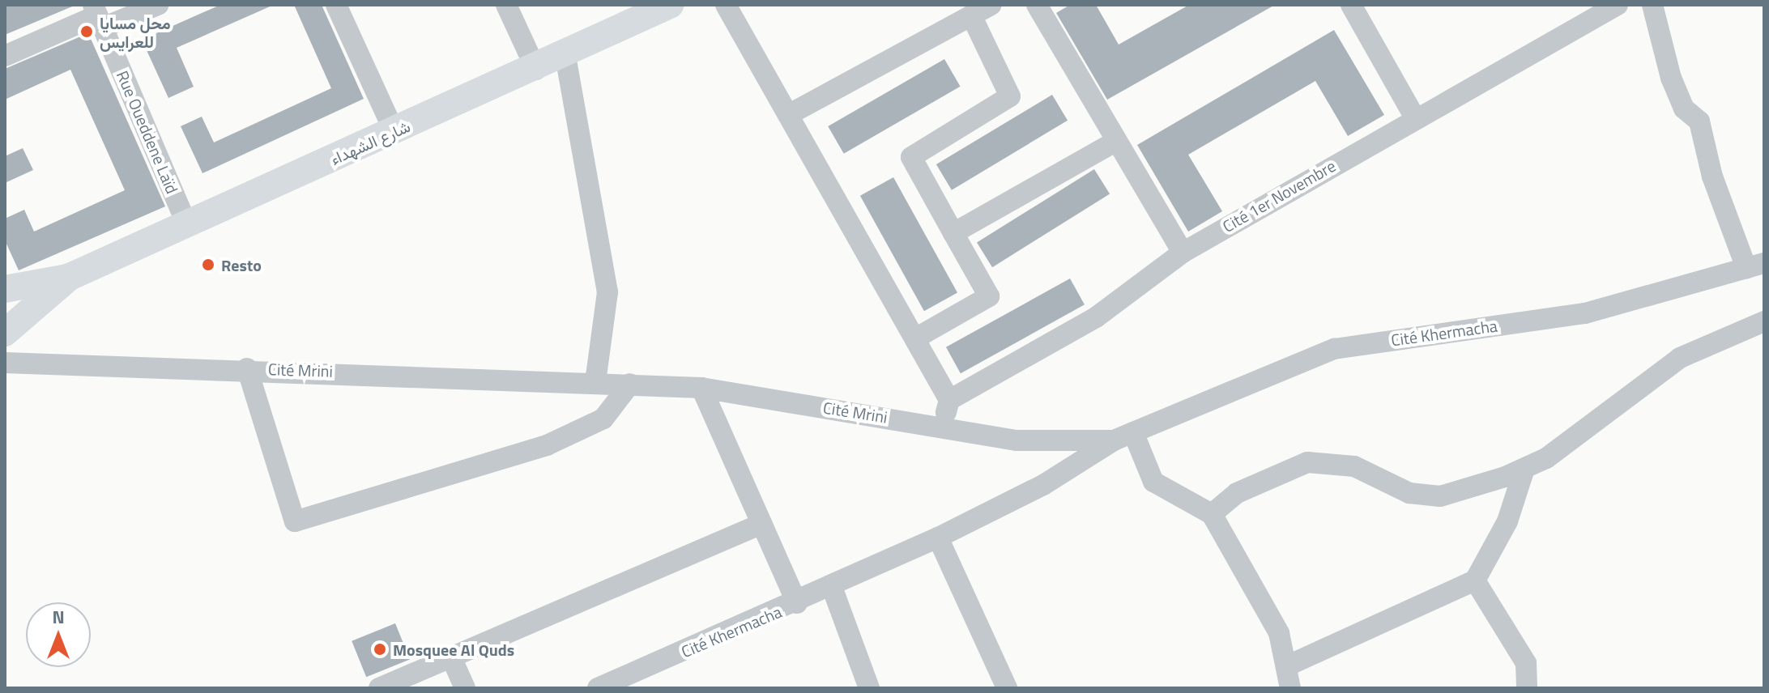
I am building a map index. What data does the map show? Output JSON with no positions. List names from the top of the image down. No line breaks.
{"streets":{"main road":["شارع الشهداء"],"street":["Rue Oueddene Laïd","Cité 1er Novembre","Cité Khermacha","Cité Mrini"]},"crossings":[["Rue Oueddene Laïd","شارع الشهداء"],["Cité Khermacha","Cité Mrini"]],"places":["محل مسايا للعرايس","Resto","Mosquee Al Quds"],"north":"top"}
